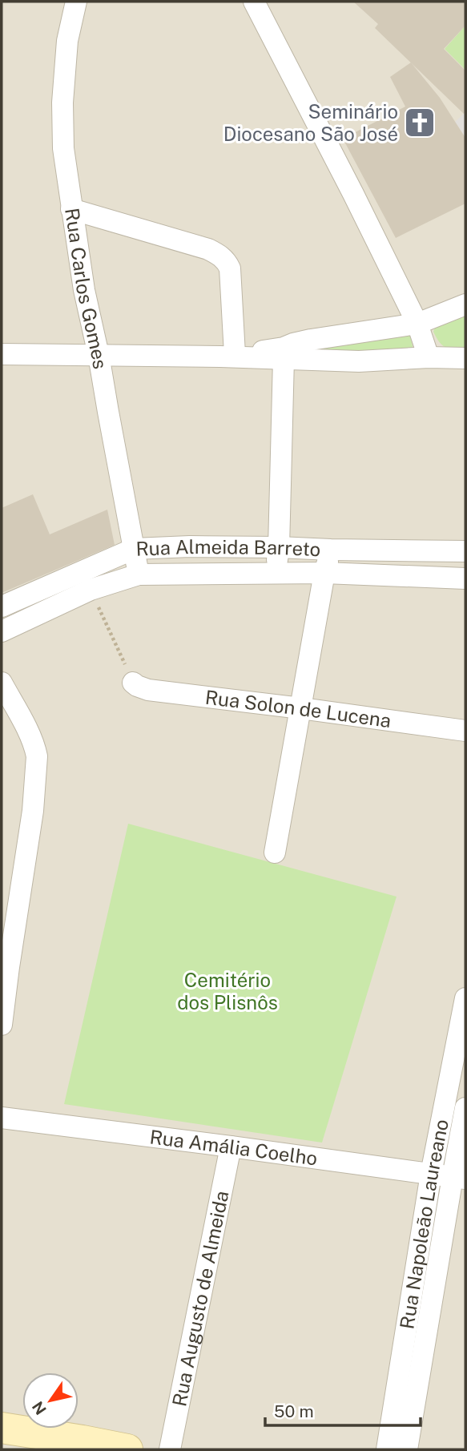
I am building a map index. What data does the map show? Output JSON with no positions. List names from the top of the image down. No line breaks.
{"streets":{"street":["Rua Carlos Gomes","Rua Almeida Barreto","Rua Solon de Lucena","Rua Amália Coelho","Rua Napoleão Laureano","Rua Augusto de Almeida"]},"crossings":[["Rua Carlos Gomes","Rua Almeida Barreto"],["Rua Amália Coelho","Rua Napoleão Laureano"],["Rua Amália Coelho","Rua Augusto de Almeida"]],"parks":["Cemitério dos Plisnôs"],"places":{"church":["Seminário Diocesano São José"]},"scale_bar":"50 m","north":"bottom left"}
